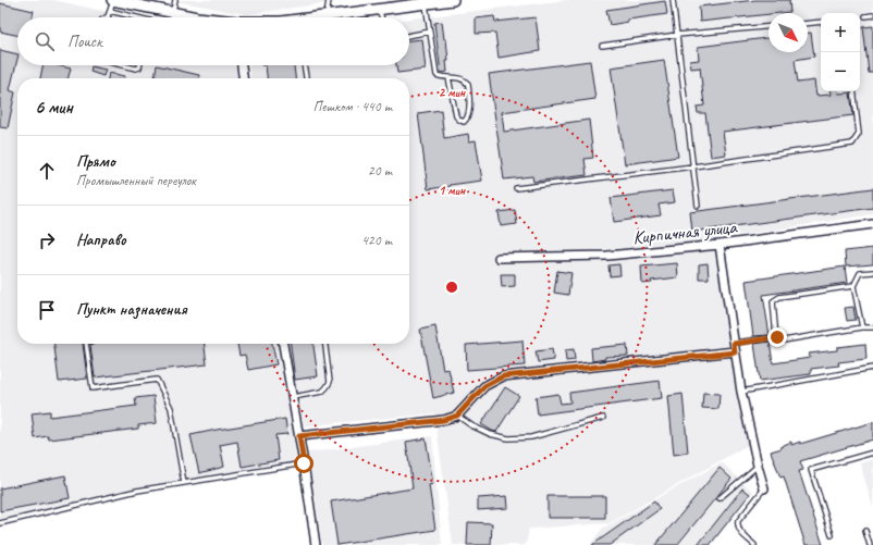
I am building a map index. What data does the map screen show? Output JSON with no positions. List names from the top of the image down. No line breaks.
{"streets":{"street":["Кирпичная улица"]},"north":"bottom right","page":{"map_buttons":["+","−"],"search":"Поиск","heading":["6 мин","Пешком · 440 m"],"list":[["Прямо","Промышленный переулок","20 m"],["Направо","420 m"],"Пункт назначения"]},"rings":["2 мин","1 мин"]}
